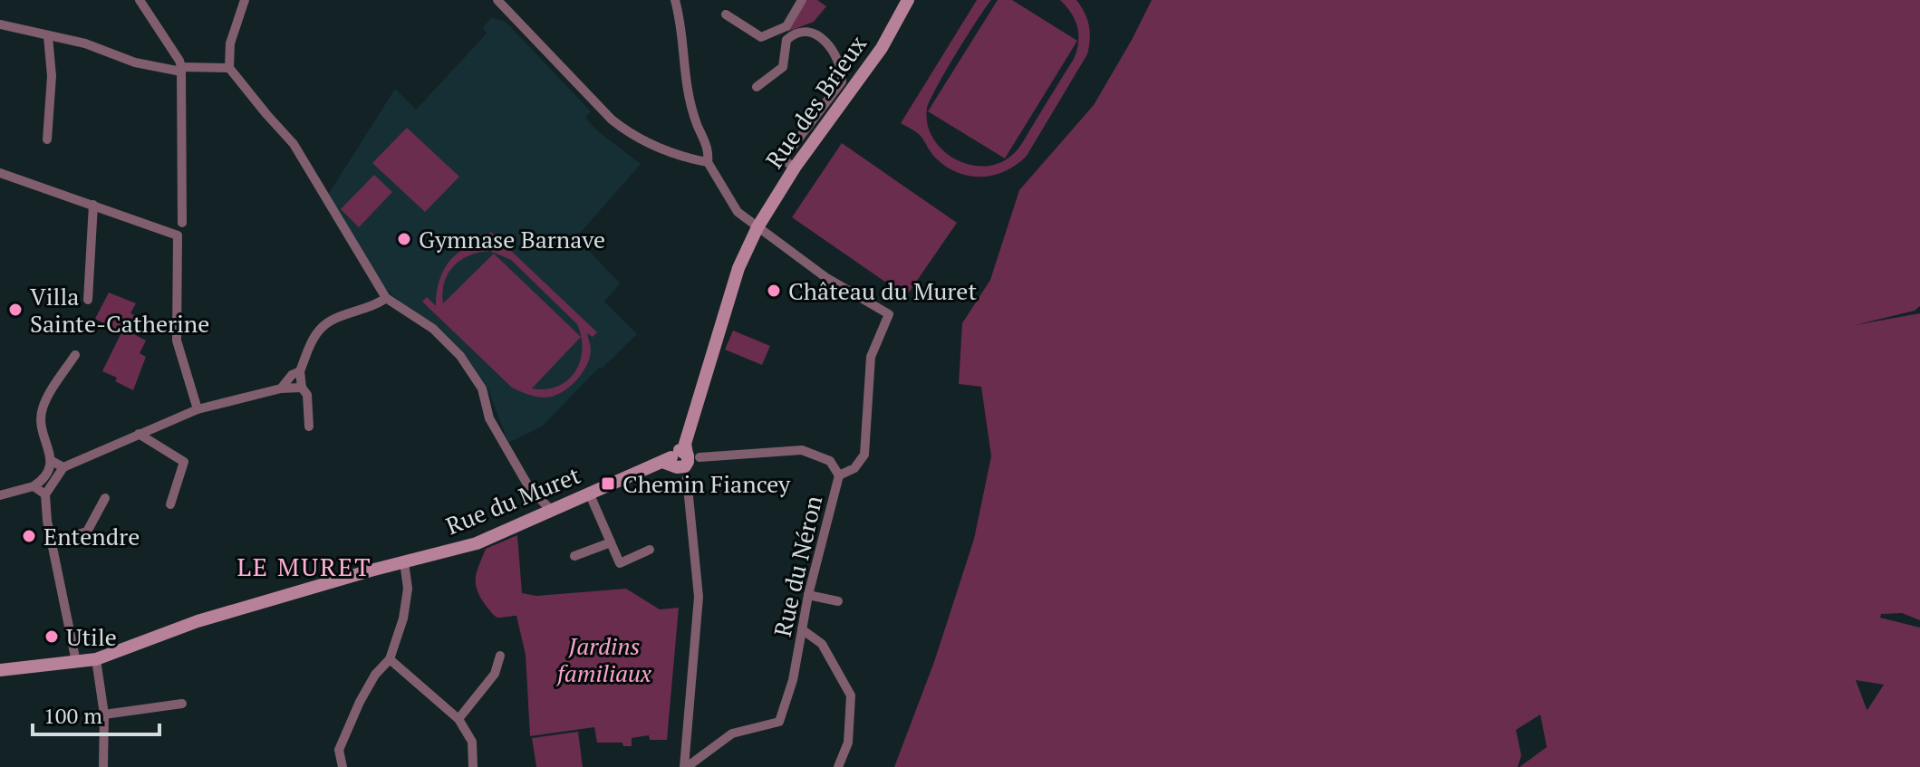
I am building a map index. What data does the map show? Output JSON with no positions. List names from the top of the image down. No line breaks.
{"streets":{"street":["Rue des Brieux","Rue du Muret","Rue du Néron"]},"crossings":[["Rue des Brieux","Rue du Néron"]],"districts":["LE MURET"],"parks":["Jardins familiaux"],"places":{"other":["Gymnase Barnave","Château du Muret","Villa Sainte-Catherine","Entendre","Utile"],"transit":["Chemin Fiancey"]},"scale_bar":"100 m"}
